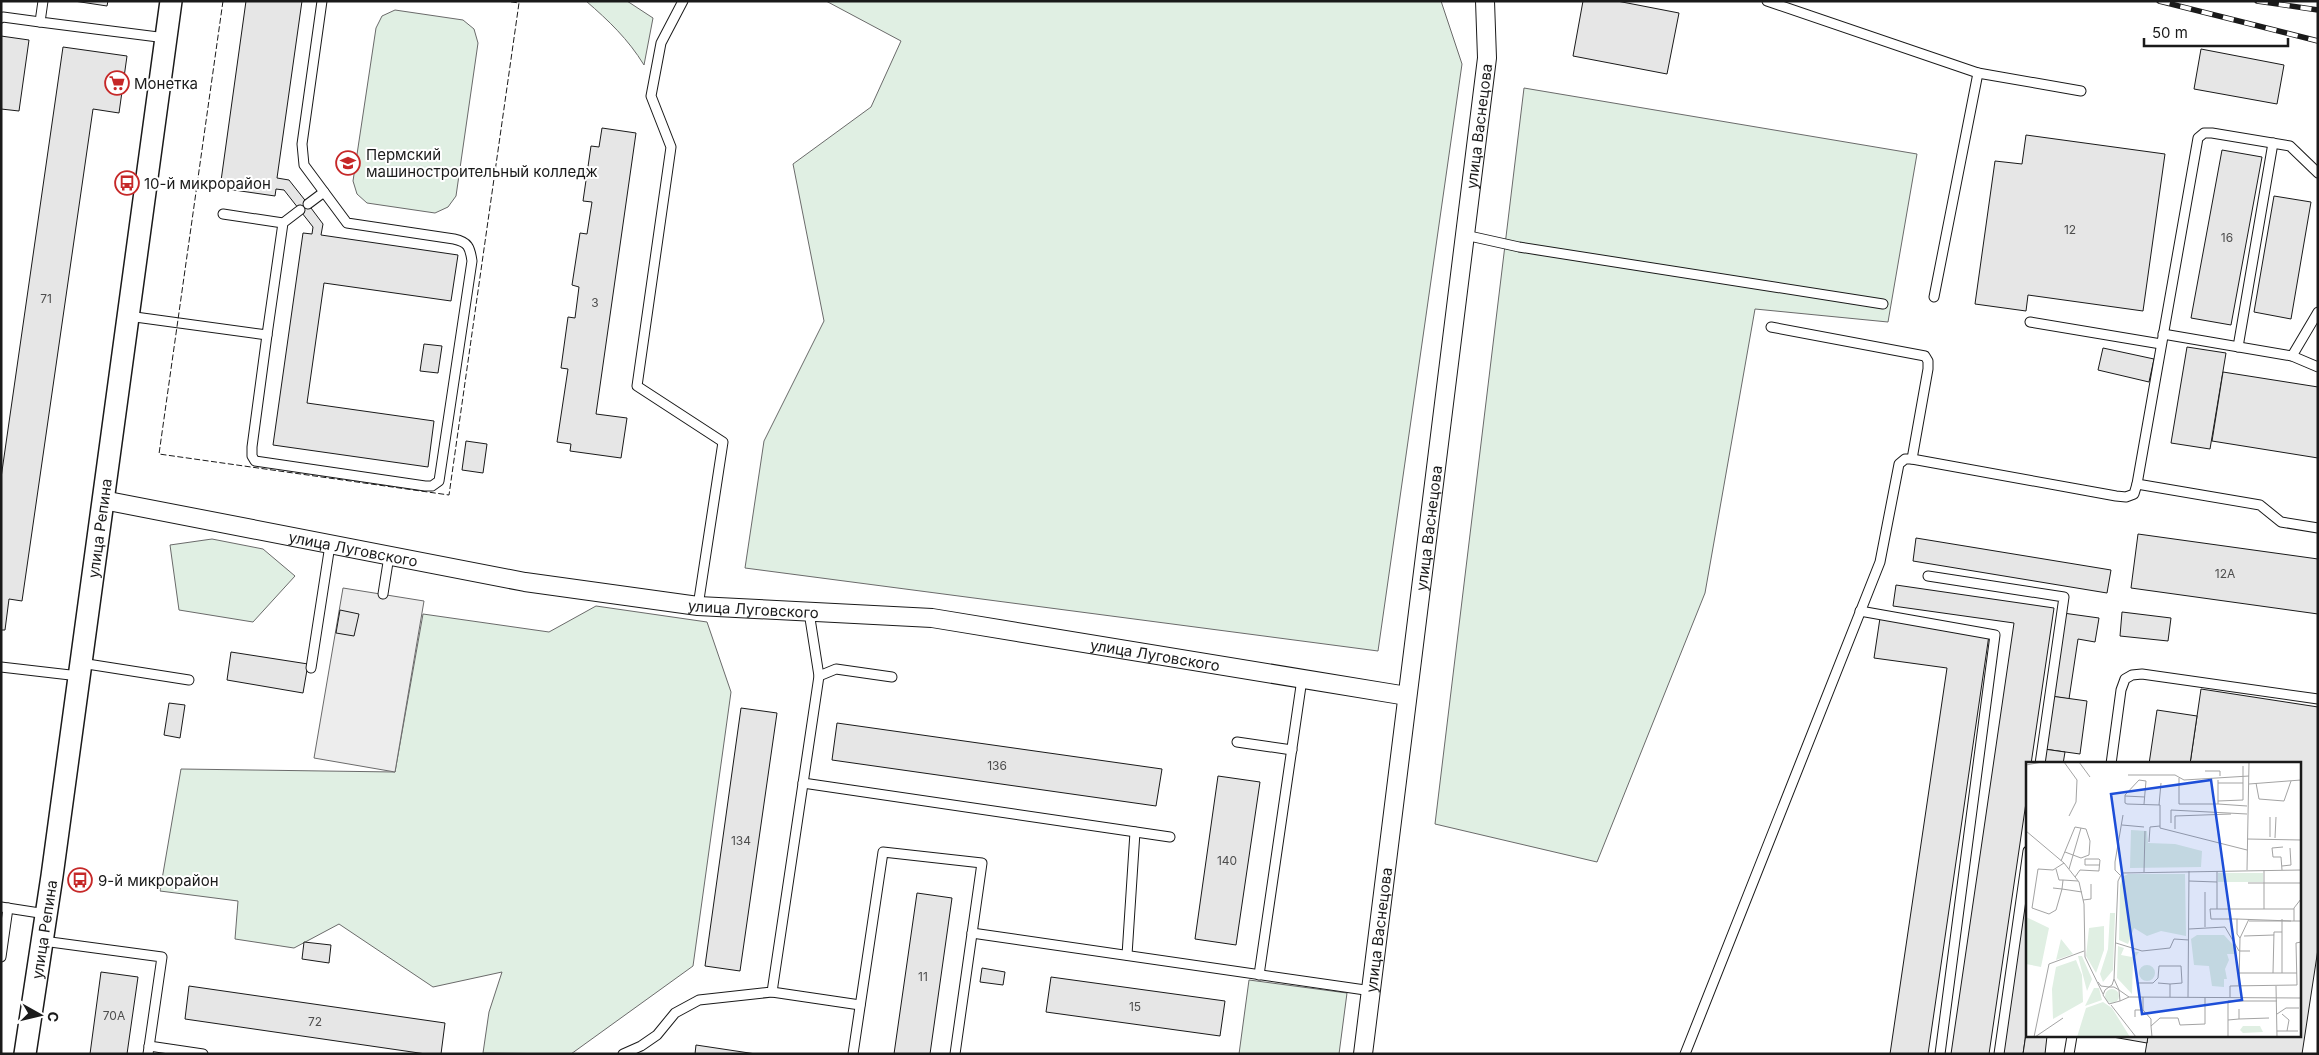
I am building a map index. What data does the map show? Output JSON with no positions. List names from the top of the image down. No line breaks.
{"streets":{"street":["улица Васнецова","улица Репина","улица Луговского"]},"crossings":[["улица Васнецова","улица Луговского"],["улица Репина","улица Луговского"]],"places":{"supermarket":["Монетка"],"school or university":["Пермский машиностроительный колледж"],"bus stop":["10-й микрорайон","9-й микрорайон"]},"house_numbers":["12","16","71","3","12А","136","134","140","11","15","70А","72"],"scale_bar":"50 m","north":"right"}
